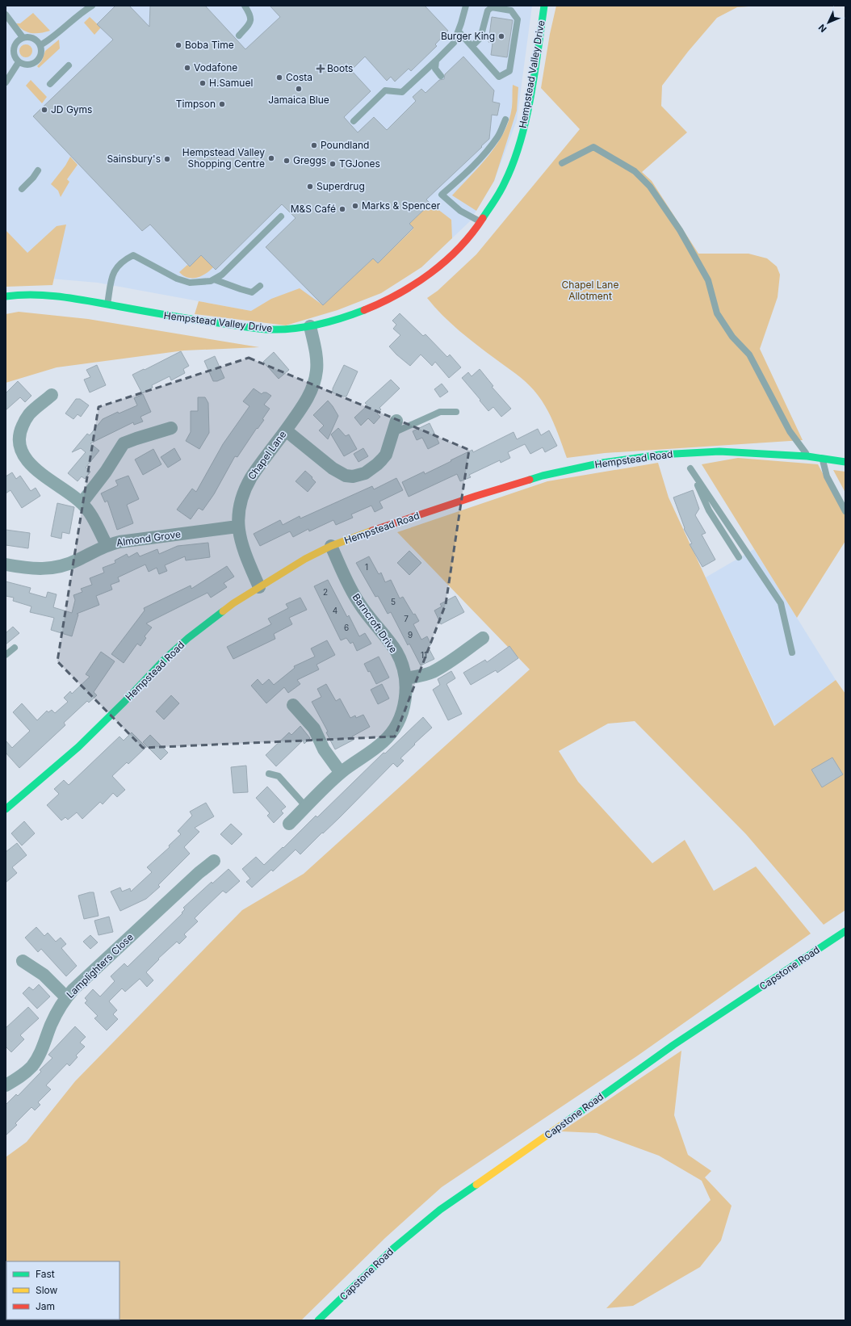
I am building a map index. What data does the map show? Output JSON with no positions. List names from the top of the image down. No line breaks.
{"streets":{"street":["Hempstead Valley Drive","Chapel Lane","Hempstead Road","Almond Grove","Barncroft Drive","Lamplighters Close","Capstone Road"]},"crossings":[["Hempstead Valley Drive","Chapel Lane"],["Chapel Lane","Hempstead Road"],["Chapel Lane","Almond Grove"],["Hempstead Road","Barncroft Drive"]],"parks":["Chapel Lane Allotment"],"places":{"other":["Burger King","Boba Time","Vodafone","Costa","H.Samuel","Jamaica Blue","Timpson","JD Gyms","Poundland","Hempstead Valley Shopping Centre","Sainsbury's","Greggs","TGJones","Superdrug","Marks & Spencer","M&S Café"],"health":["Boots"]},"house_numbers":["1","2","5","4","7","6","9","11"],"legend":["Fast","Slow","Jam"],"north":"bottom left"}
